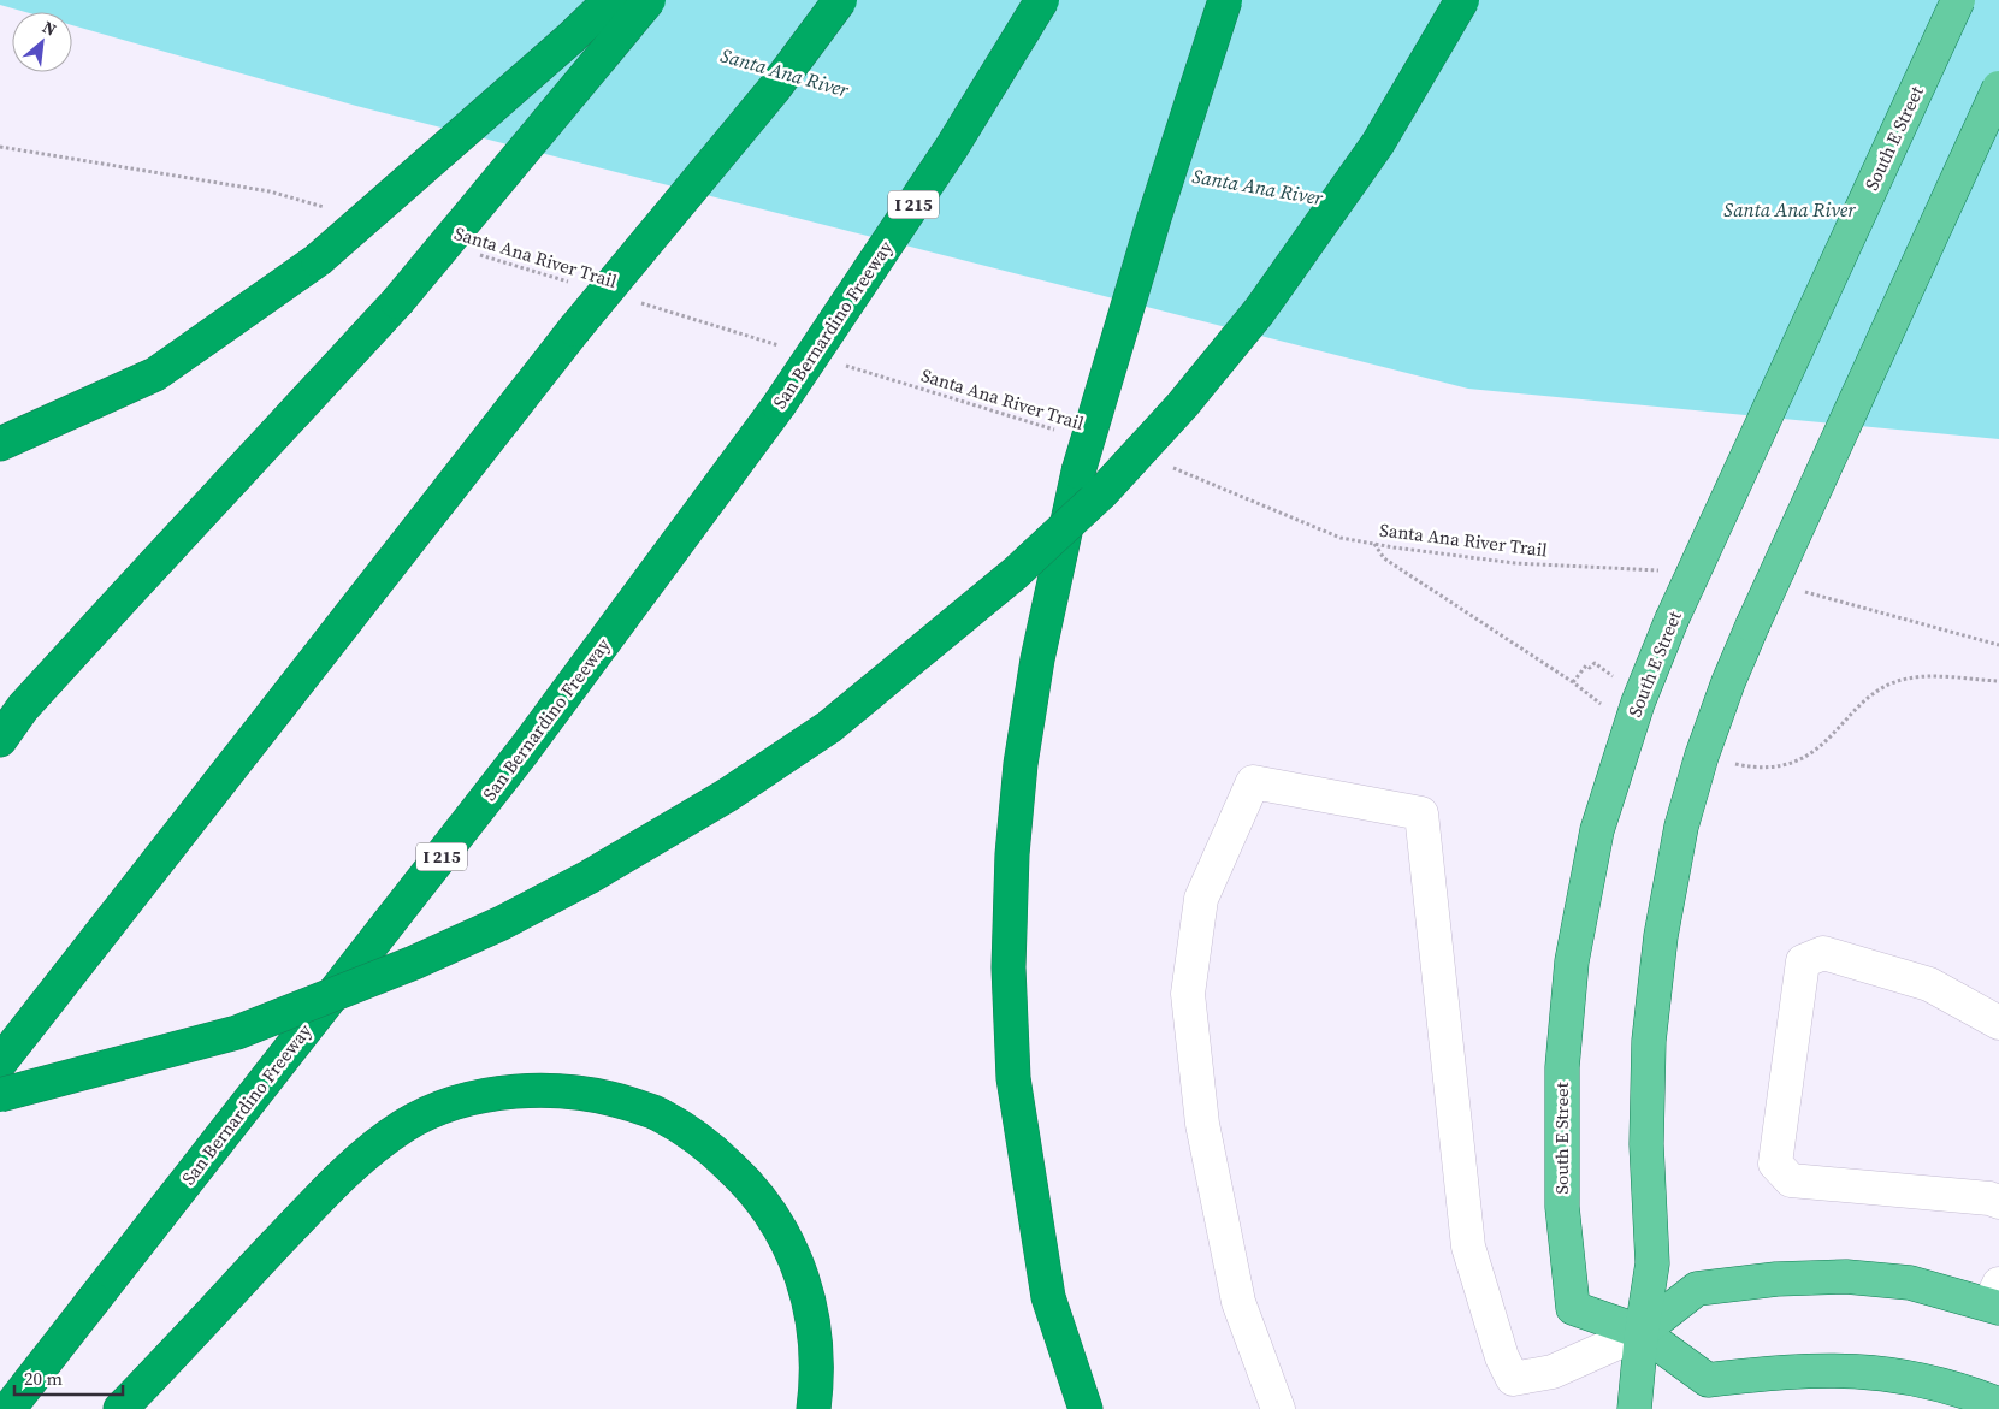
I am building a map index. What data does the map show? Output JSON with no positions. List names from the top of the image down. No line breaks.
{"streets":{"highway":["I 215","San Bernardino Freeway"],"main road":["South E Street"],"path":["Santa Ana River Trail"]},"water":["Santa Ana River"],"scale_bar":"20 m","north":"top right"}
